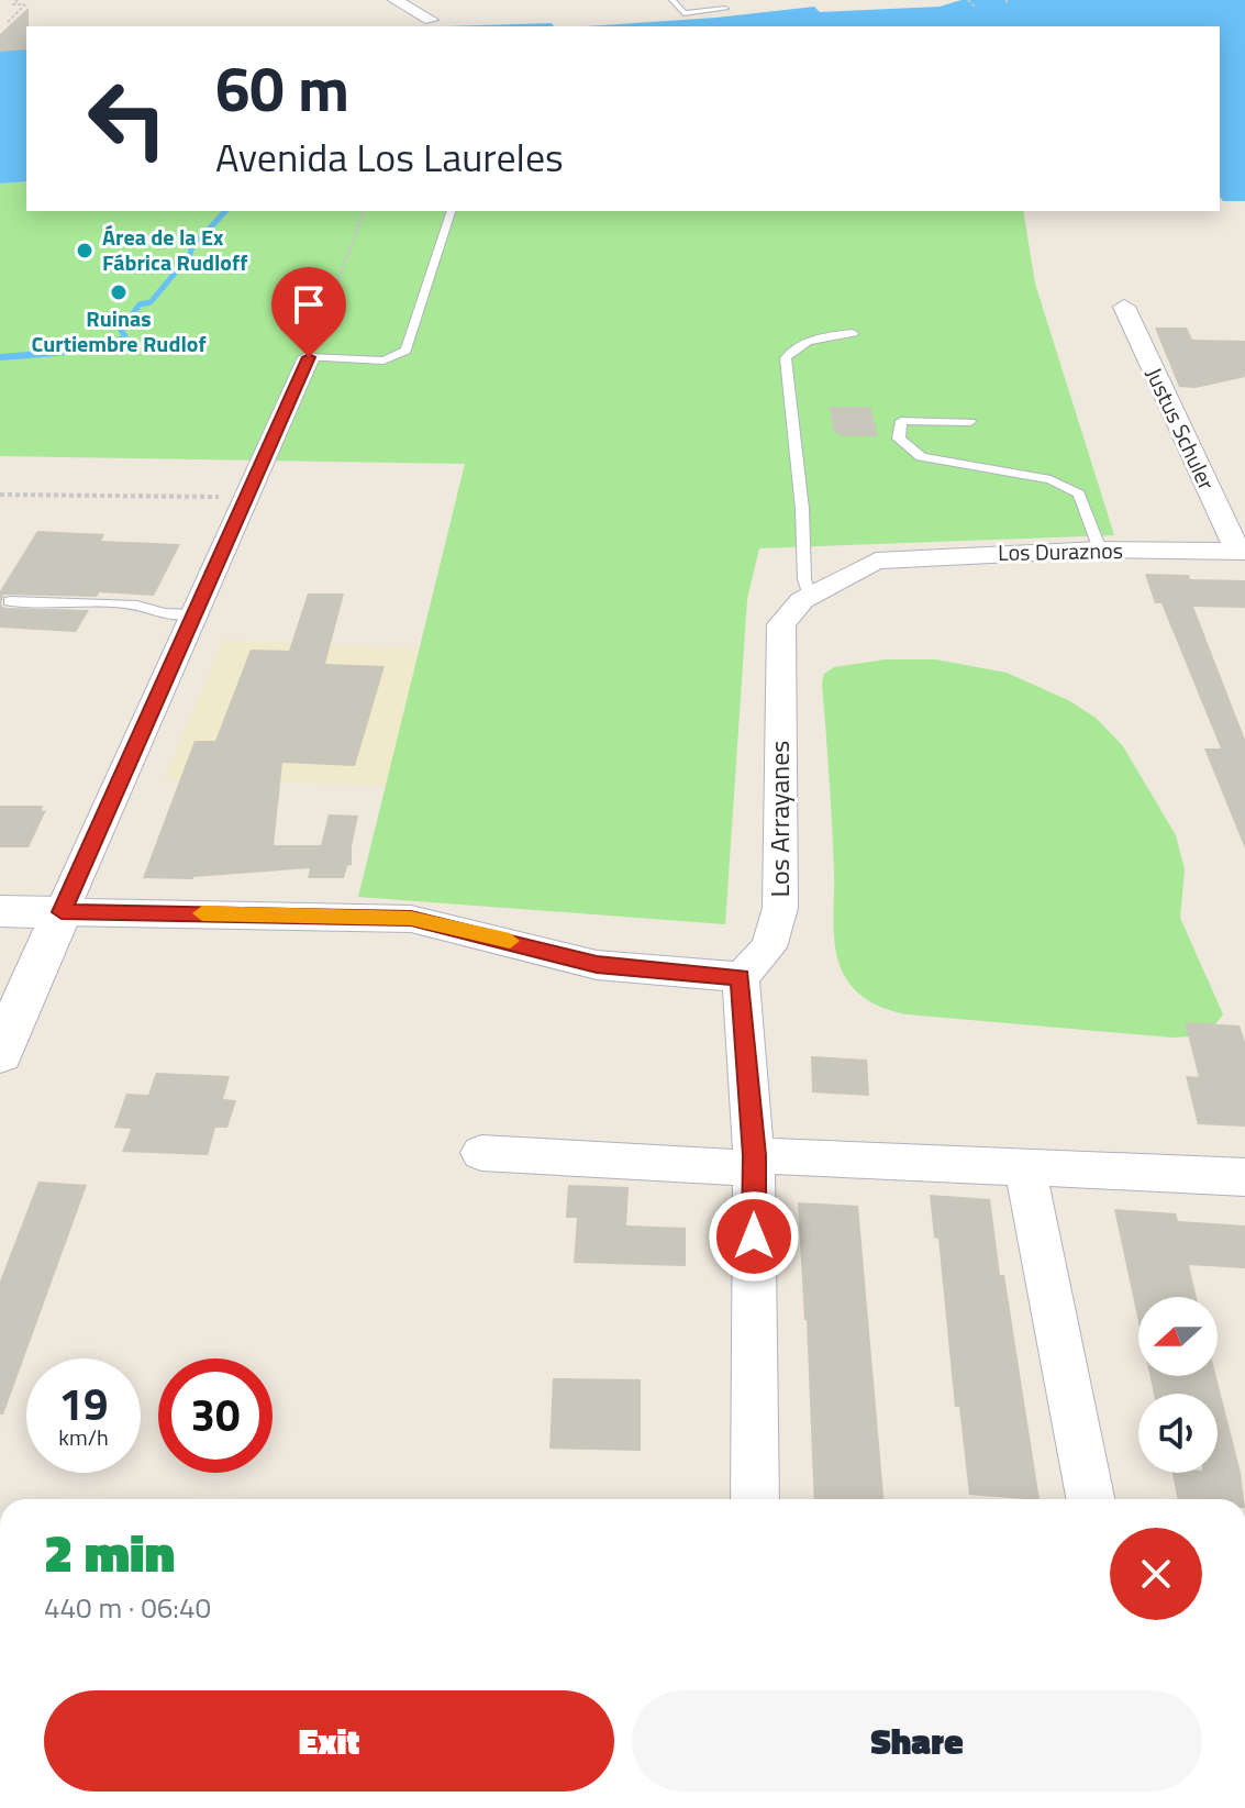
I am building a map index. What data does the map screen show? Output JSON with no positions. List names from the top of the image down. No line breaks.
{"streets":{"street":["Justus Schuler","Los Duraznos","Los Arrayanes"]},"crossings":[["Justus Schuler","Los Duraznos"],["Los Duraznos","Los Arrayanes"]],"places":["Área de la Ex Fábrica Rudloff","Ruinas Curtiembre Rudlof"],"north":"left","page":{"turn":["60 m","Avenida Los Laureles"],"speed":"19 km/h","limit":"30","heading":["2 min","440 m · 06:40"],"buttons":["Exit","Share"]}}
